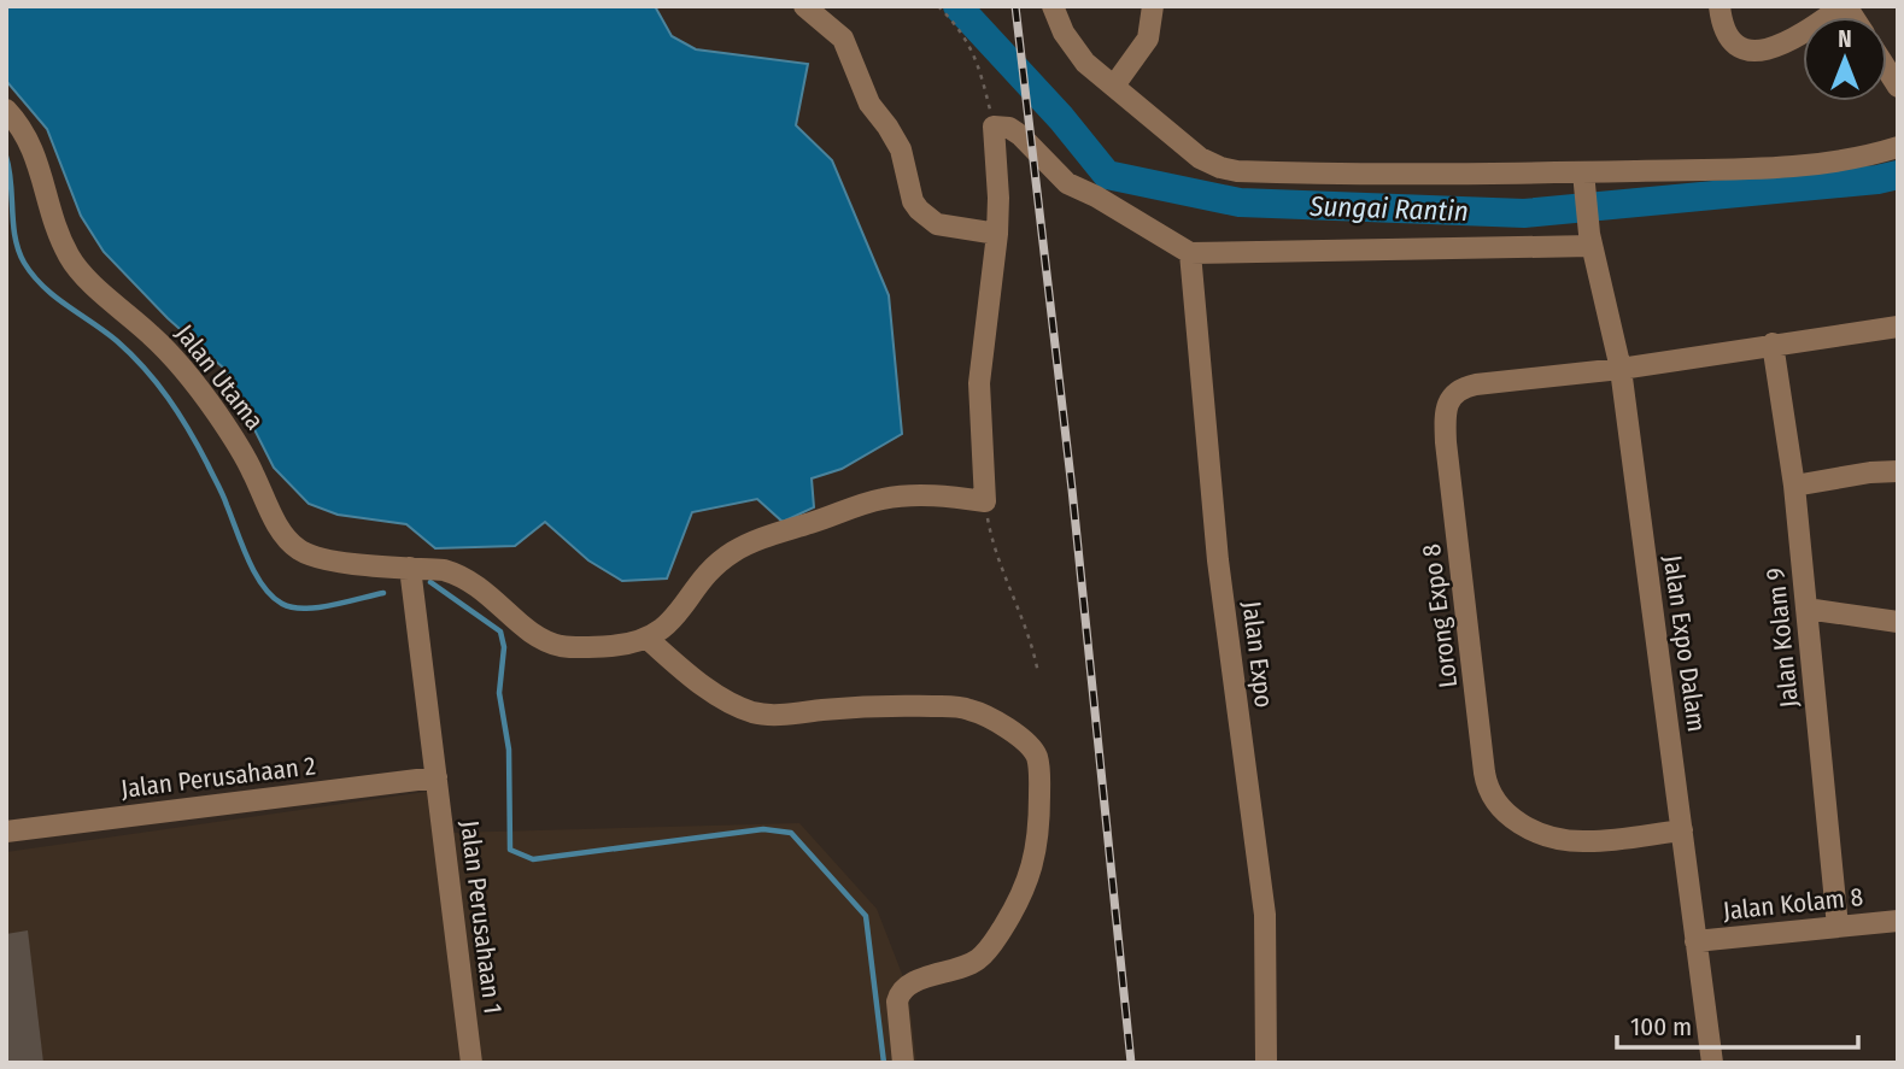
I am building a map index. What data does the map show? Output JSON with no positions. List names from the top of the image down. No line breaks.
{"streets":{"street":["Jalan Utama","Lorong Expo 8","Jalan Kolam 9","Jalan Expo Dalam","Jalan Expo","Jalan Perusahaan 2","Jalan Kolam 8","Jalan Perusahaan 1"]},"crossings":[["Jalan Utama","Jalan Perusahaan 1"],["Lorong Expo 8","Jalan Kolam 9"],["Lorong Expo 8","Jalan Expo Dalam"],["Jalan Kolam 9","Jalan Kolam 8"],["Jalan Expo Dalam","Jalan Kolam 8"],["Jalan Perusahaan 2","Jalan Perusahaan 1"]],"water":["Sungai Rantin"],"scale_bar":"100 m","north":"top"}
